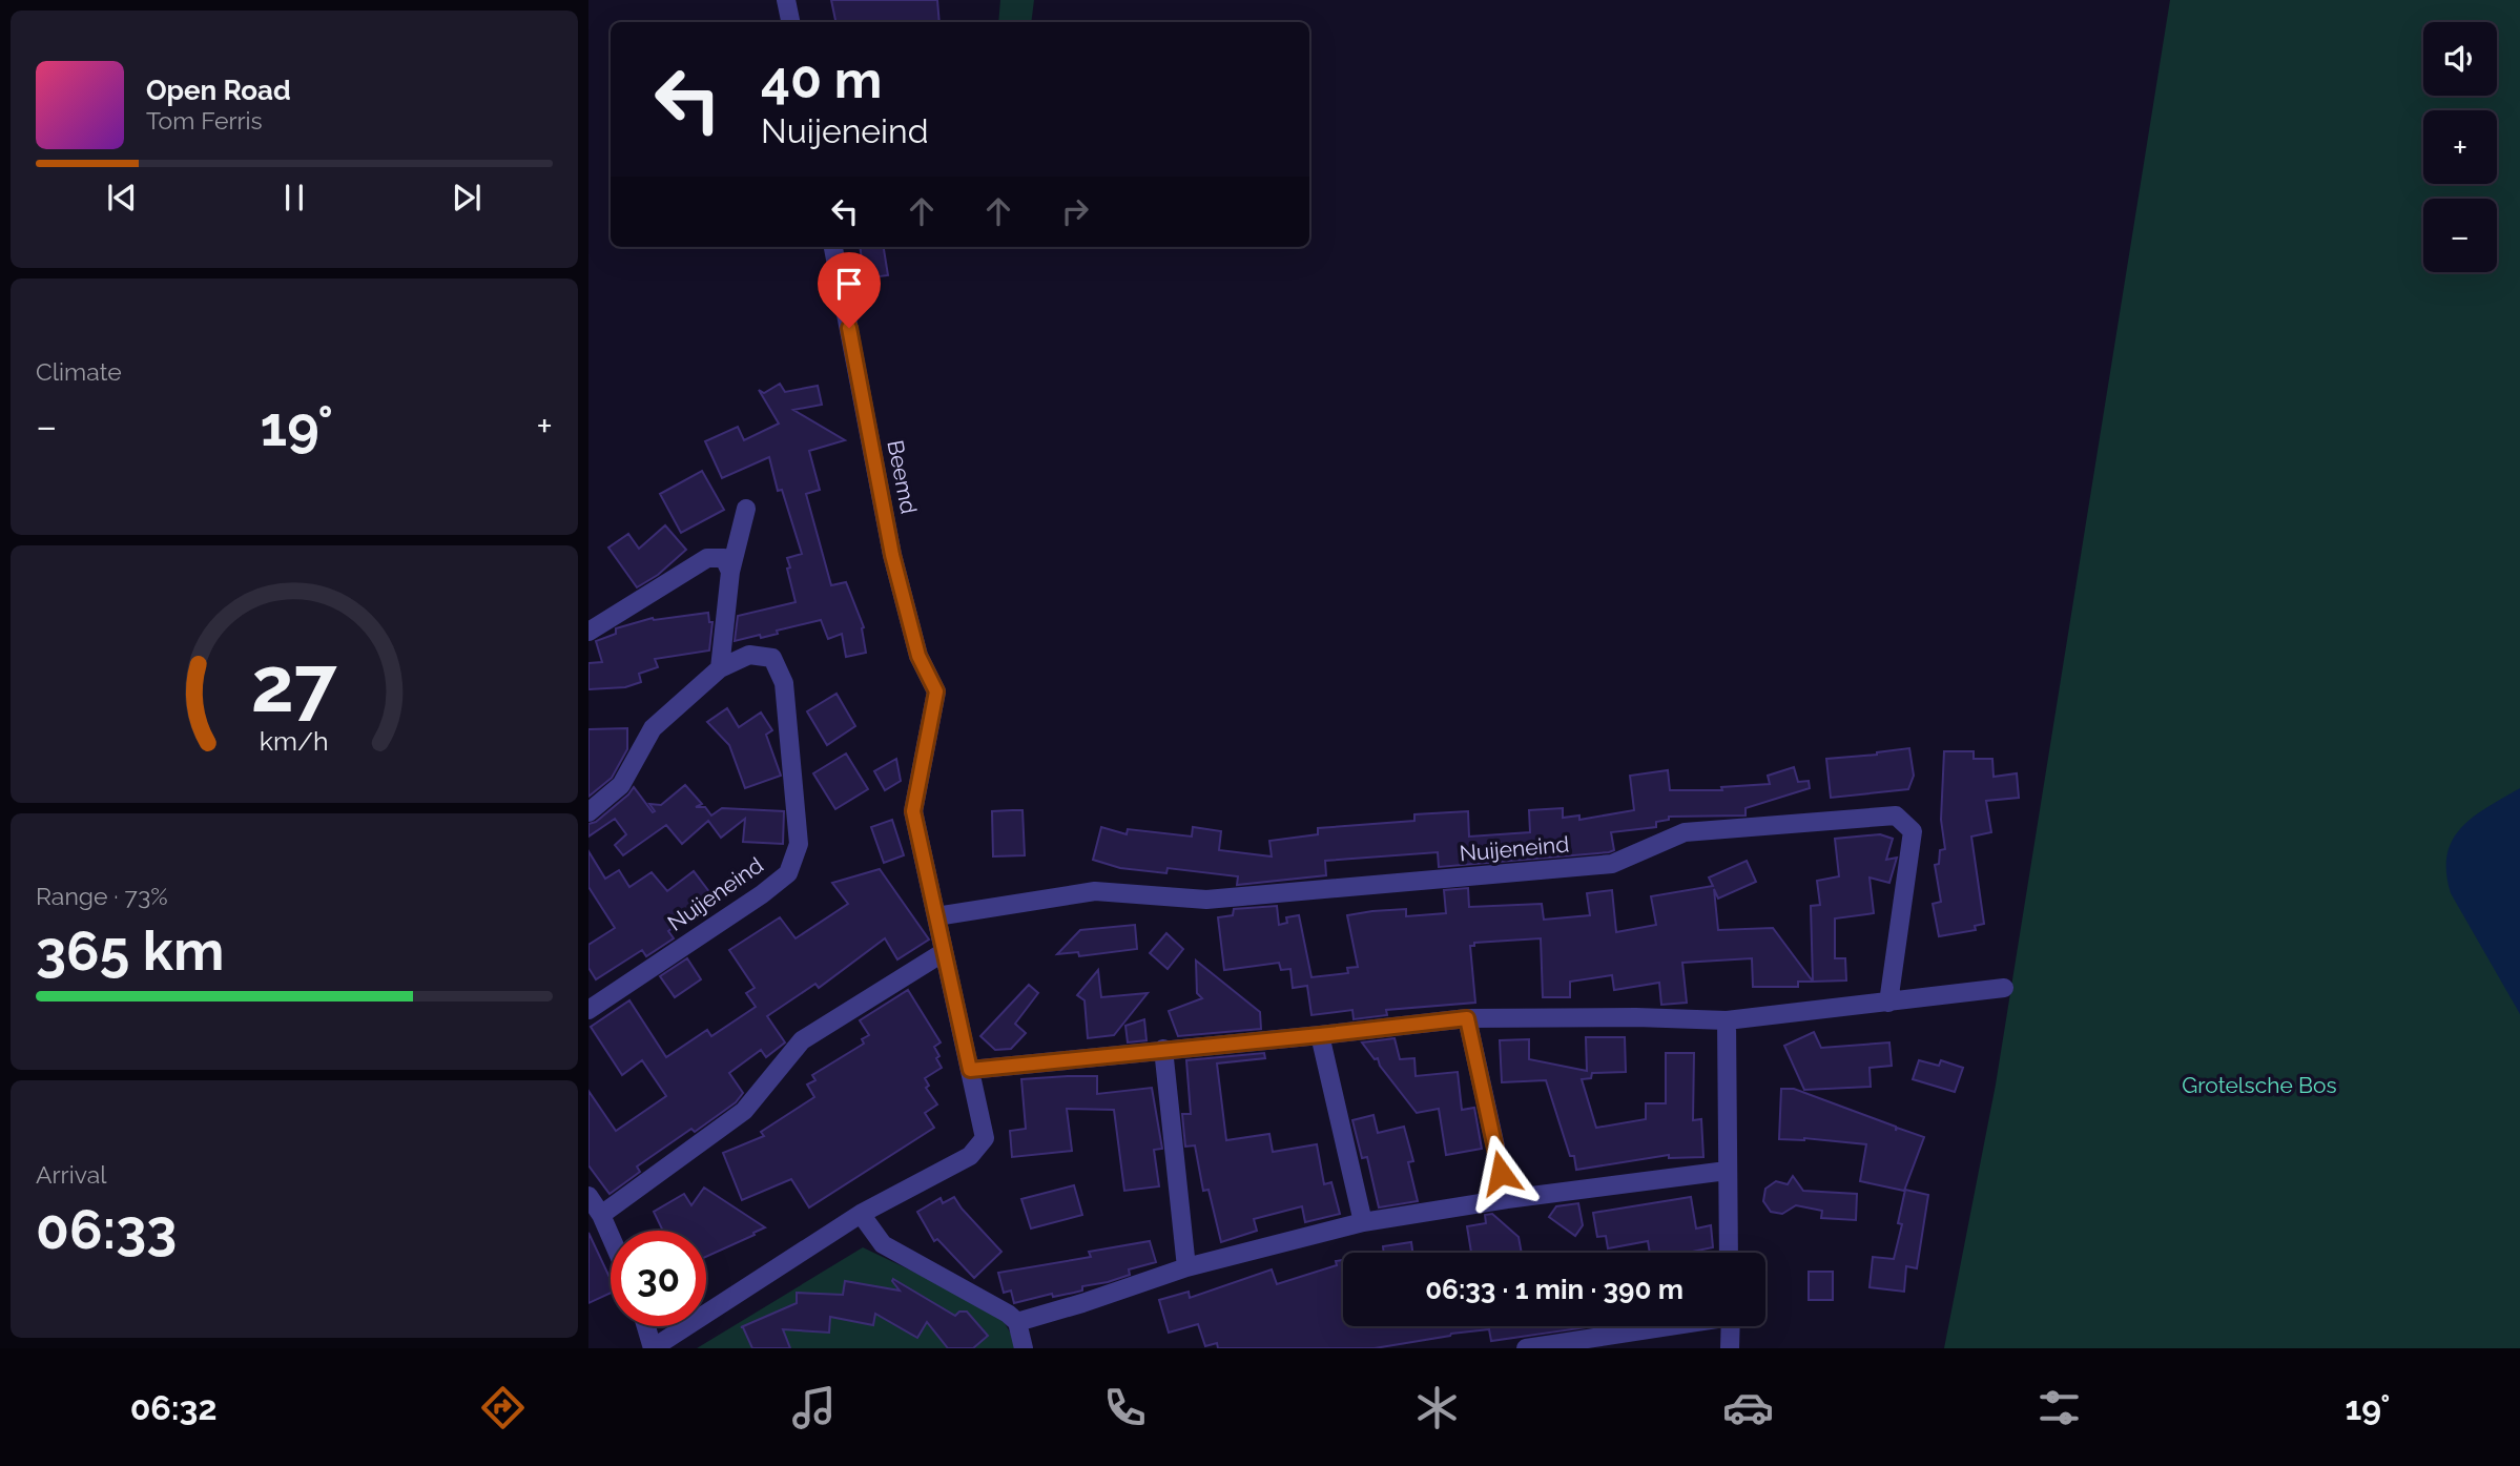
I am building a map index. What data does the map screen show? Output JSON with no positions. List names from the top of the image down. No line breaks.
{"streets":{"street":["Beemd","Nuijeneind"]},"crossings":[["Beemd","Nuijeneind"]],"parks":["Grotelsche Bos"],"page":{"map_buttons":["+","−"],"turn":["40 m","Nuijeneind"],"song":["Open Road","Tom Ferris"],"tile":["Climate",["Range · 73%","365 km"],["Arrival","06:33"]],"heat":["−","19°","+"],"limit":"30","trip":"06:33 · 1 min · 390 m","tabs":["06:32","19°"],"gauge":["27","km/h"]}}
